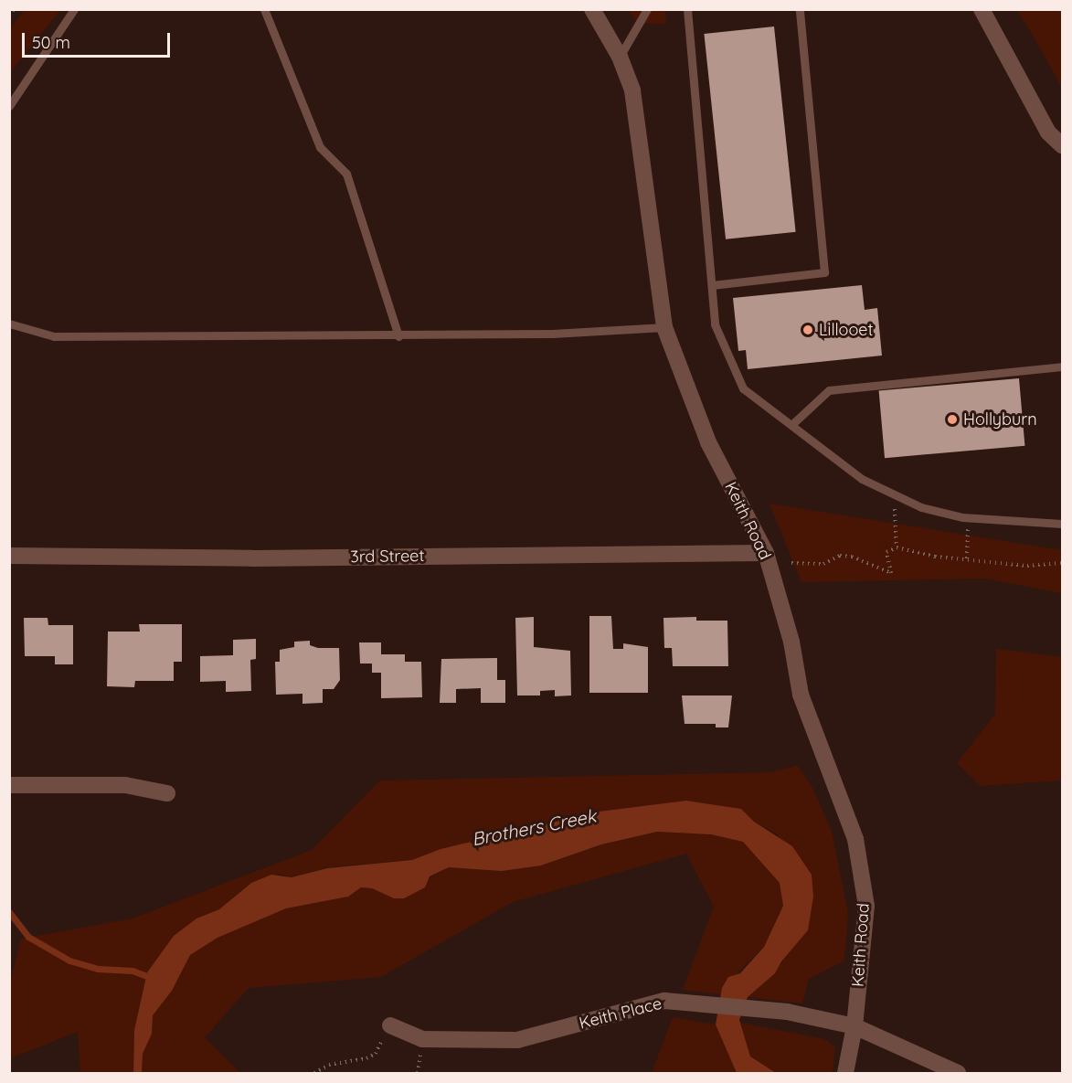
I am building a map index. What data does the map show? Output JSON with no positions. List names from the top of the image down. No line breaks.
{"streets":{"street":["Keith Road","3rd Street","Keith Place"]},"crossings":[["Keith Road","3rd Street"],["Keith Road","Keith Place"]],"water":["Brothers Creek"],"places":["Lillooet","Hollyburn"],"scale_bar":"50 m"}
